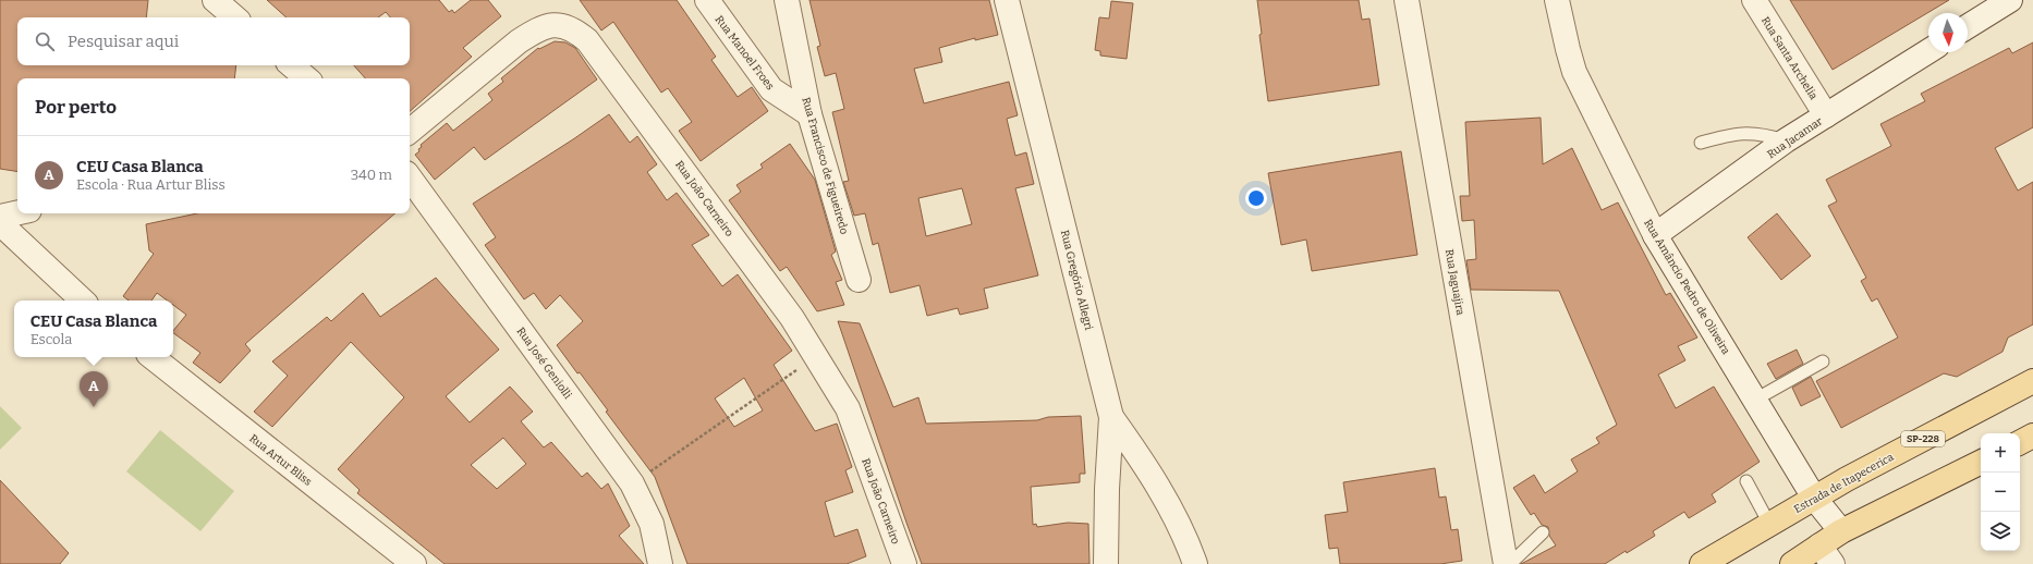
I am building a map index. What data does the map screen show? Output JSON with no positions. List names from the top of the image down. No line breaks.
{"streets":{"main road":["SP-228","Estrada de Itapecerica"],"street":["Rua Manoel Froes","Rua Santa Archelia","Rua Jacamar","Rua Francisco de Figueiredo","Rua João Carneiro","Rua Gregório Allegri","Rua Jaguajira","Rua Amâncio Pedro de Oliveira","Rua José Geniolli","Rua Artur Bliss"]},"crossings":[["Rua Manoel Froes","Rua Francisco de Figueiredo"],["Rua Santa Archelia","Rua Jacamar"],["Rua Jacamar","Rua Amâncio Pedro de Oliveira"],["Rua Amâncio Pedro de Oliveira","Estrada de Itapecerica"]],"north":"bottom","page":{"search":"Pesquisar aqui","heading":"Por perto","list":[{"mark":"A","name":"CEU Casa Blanca","note":"Escola · Rua Artur Bliss","value":"340 m"}],"popup":["CEU Casa Blanca","Escola"],"pins":"A","map_buttons":["+","−"]}}
